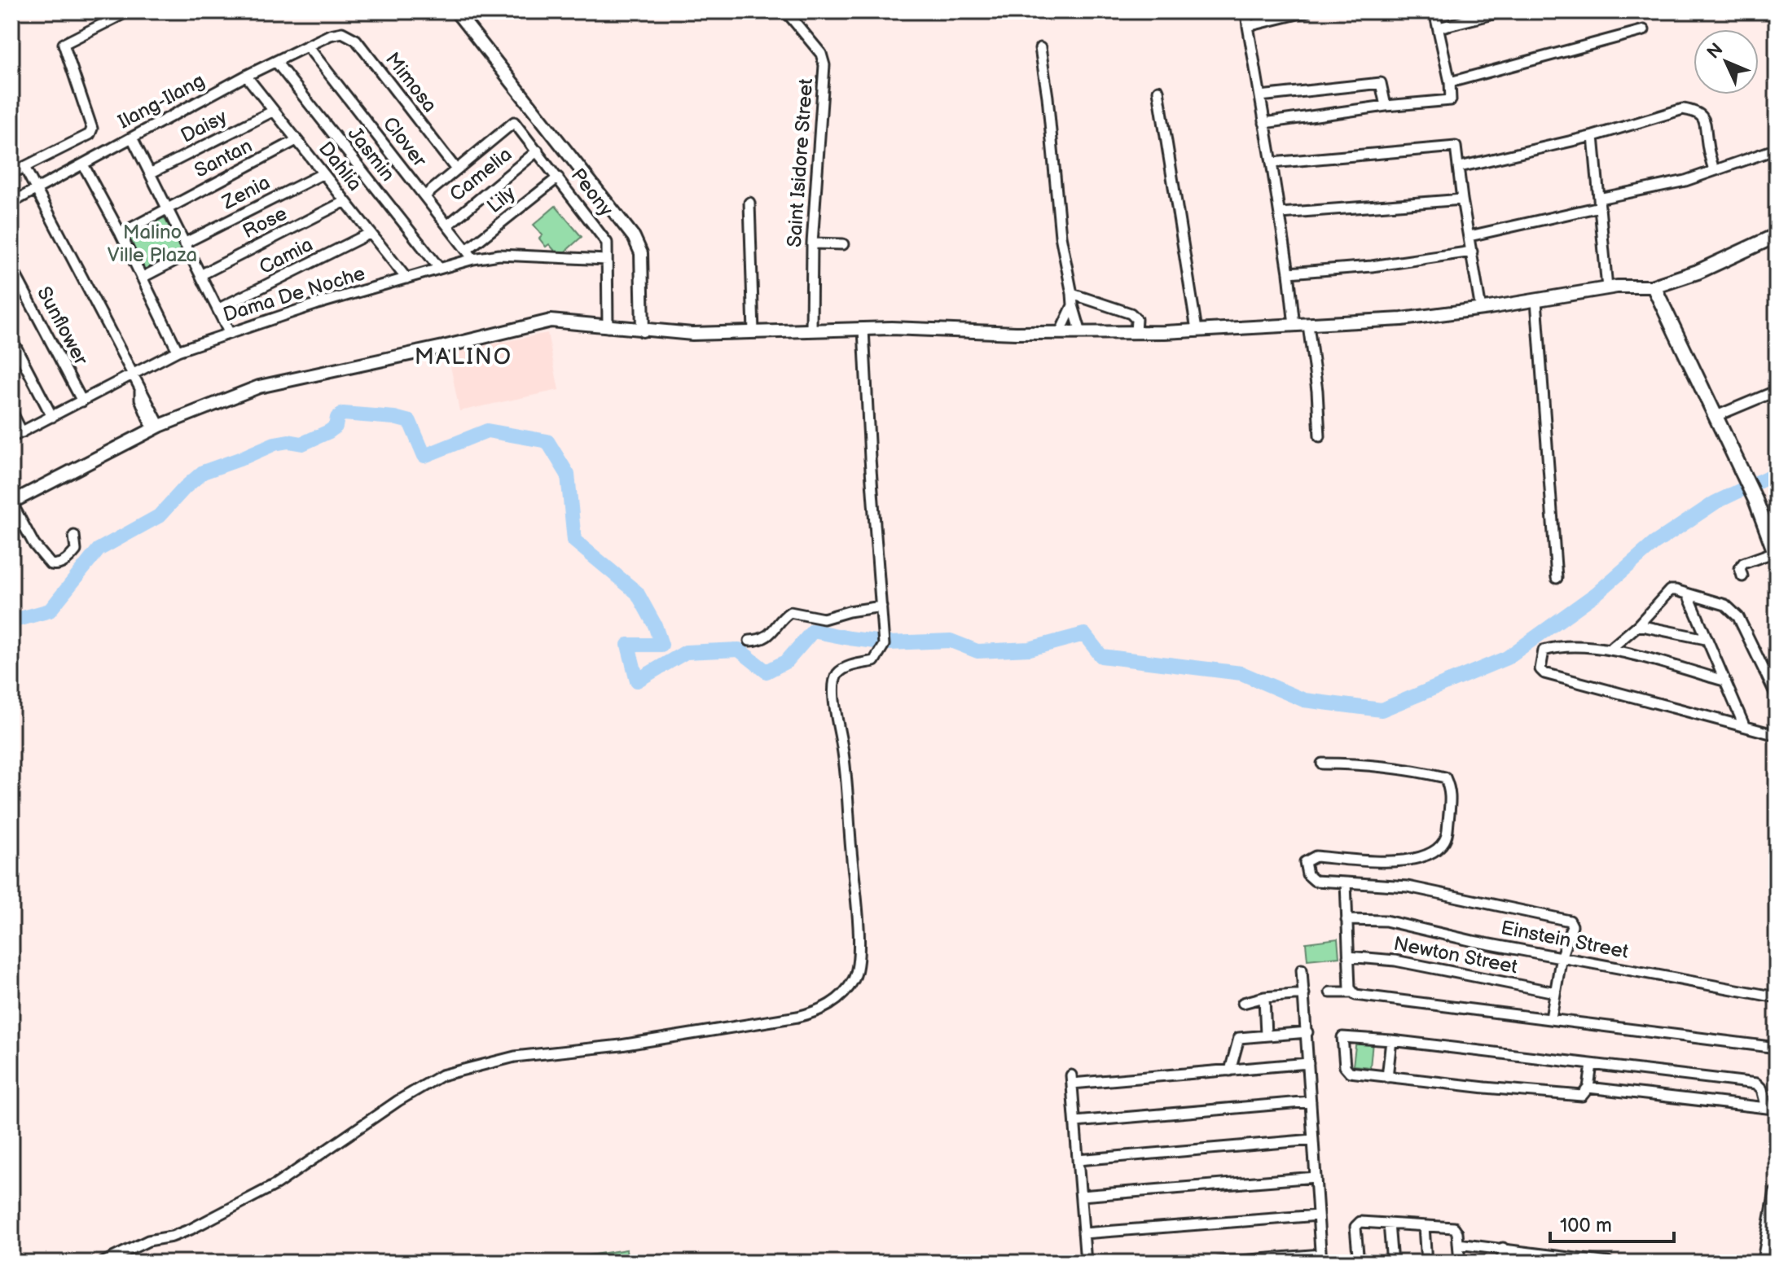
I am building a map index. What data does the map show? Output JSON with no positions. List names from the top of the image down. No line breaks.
{"streets":{"street":["Mimosa","Ilang-Ilang","Daisy","Clover","Jasmin","Santan","Saint Isidore Street","Dahlia","Camelia","Zenia","Peony","Lily","Rose","Camia","Dama De Noche","Sunflower","Einstein Street","Newton Street"]},"crossings":[["Mimosa","Ilang-Ilang"],["Mimosa","Peony"],["Ilang-Ilang","Clover"],["Ilang-Ilang","Jasmin"],["Ilang-Ilang","Dahlia"],["Daisy","Dahlia"],["Clover","Camelia"],["Clover","Lily"],["Clover","Dama De Noche"],["Jasmin","Dama De Noche"],["Santan","Dahlia"],["Dahlia","Zenia"],["Dahlia","Rose"],["Dahlia","Camia"],["Dahlia","Dama De Noche"],["Camelia","Peony"],["Peony","Lily"],["Peony","Dama De Noche"],["Dama De Noche","Sunflower"]],"districts":["MALINO"],"parks":["Malino Ville Plaza"],"scale_bar":"100 m","north":"top left"}
